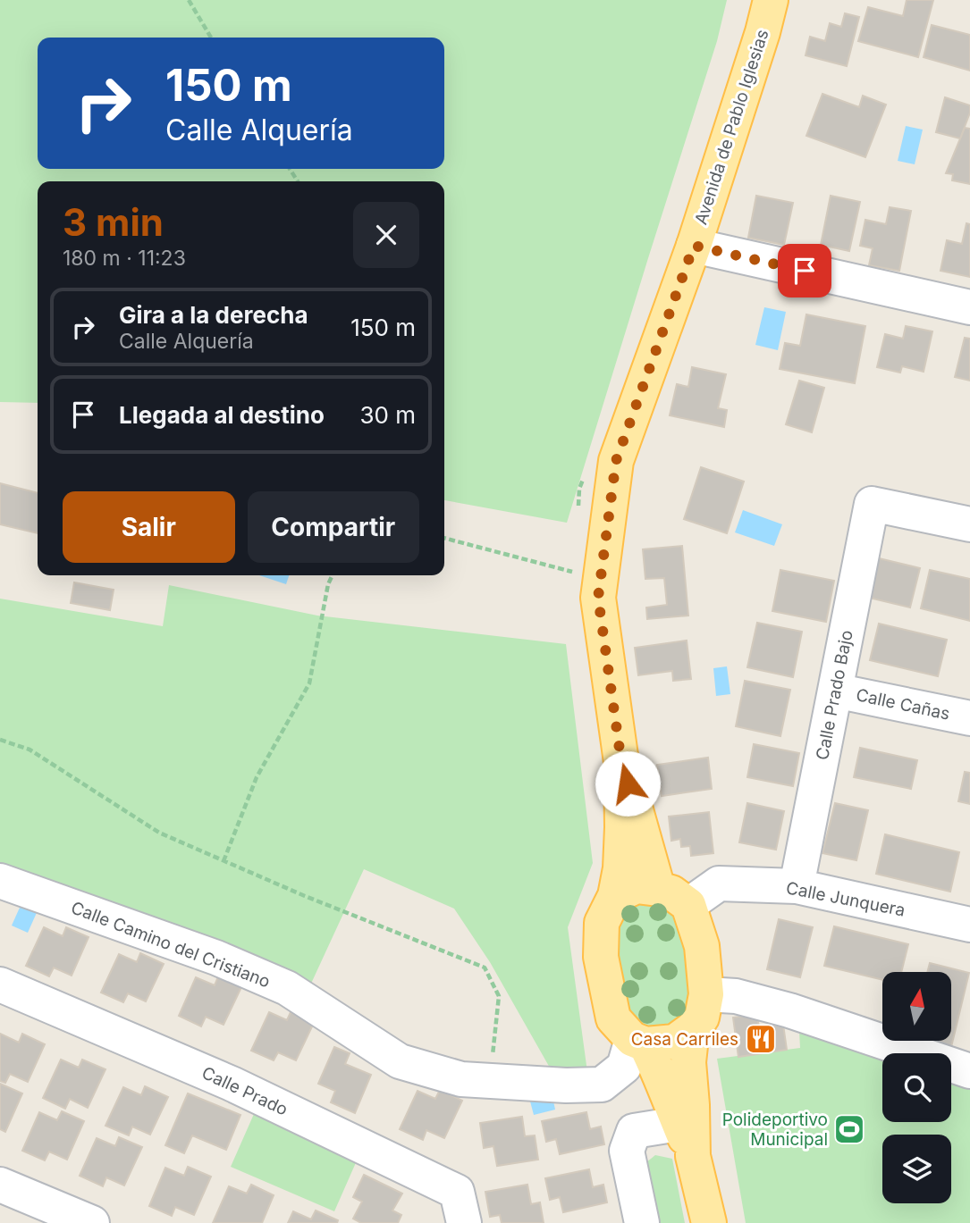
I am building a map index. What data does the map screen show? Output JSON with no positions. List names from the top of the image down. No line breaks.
{"streets":{"main road":["Avenida de Pablo Iglesias"],"street":["Calle Prado Bajo","Calle Cañas","Calle Junquera","Calle Camino del Cristiano","Calle Prado"]},"crossings":[["Avenida de Pablo Iglesias","Calle Junquera"],["Avenida de Pablo Iglesias","Calle Camino del Cristiano"],["Calle Prado Bajo","Calle Cañas"],["Calle Prado Bajo","Calle Junquera"],["Calle Junquera","Calle Camino del Cristiano"]],"places":{"restaurant":["Casa Carriles"],"sports":["Polideportivo Municipal"]},"north":"top","page":{"turn":["150 m","Calle Alquería"],"heading":["3 min","180 m · 11:23"],"list":[{"name":"Gira a la derecha","note":"Calle Alquería","value":"150 m"},{"name":"Llegada al destino","value":"30 m"}],"buttons":["Salir","Compartir"]}}
